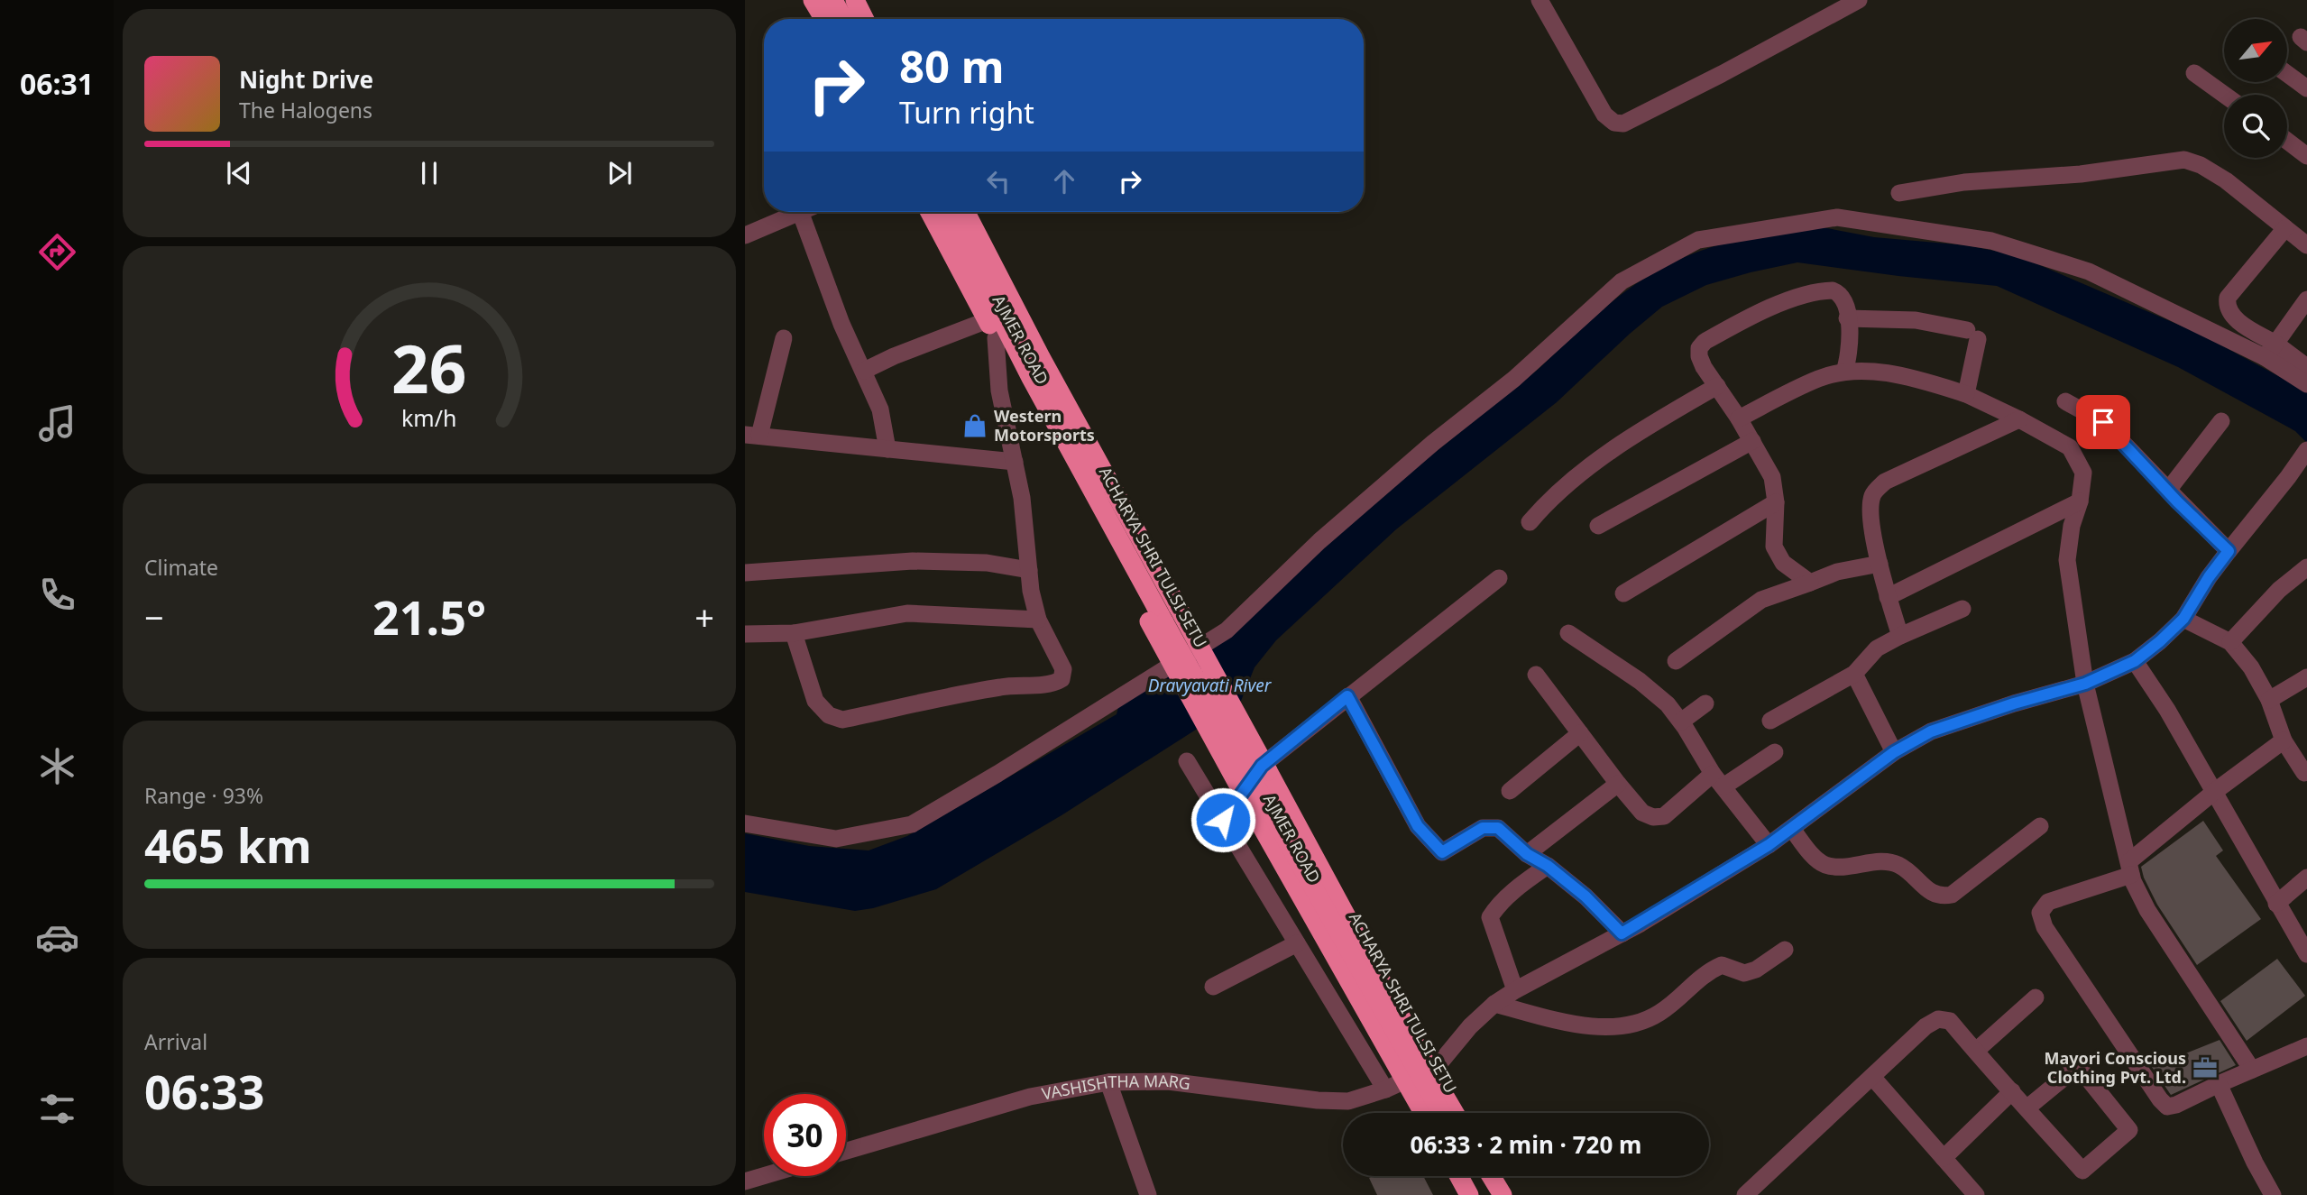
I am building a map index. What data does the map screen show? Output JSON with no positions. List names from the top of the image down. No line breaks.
{"streets":{"highway":["AJMER ROAD","ACHARYA SHRI TULSI SETU"],"street":["VASHISHTHA MARG"]},"crossings":[["AJMER ROAD","VASHISHTHA MARG"]],"water":["Dravyavati River"],"places":{"shop":["Western Motorsports"],"office":["Mayori Conscious Clothing Pvt. Ltd."]},"north":"top right","page":{"tabs":"06:31","turn":["80 m","Turn right"],"song":["Night Drive","The Halogens"],"tile":["Climate",["Range · 93%","465 km"],["Arrival","06:33"]],"heat":["−","21.5°","+"],"limit":"30","trip":"06:33 · 2 min · 720 m","gauge":["26","km/h"]}}
